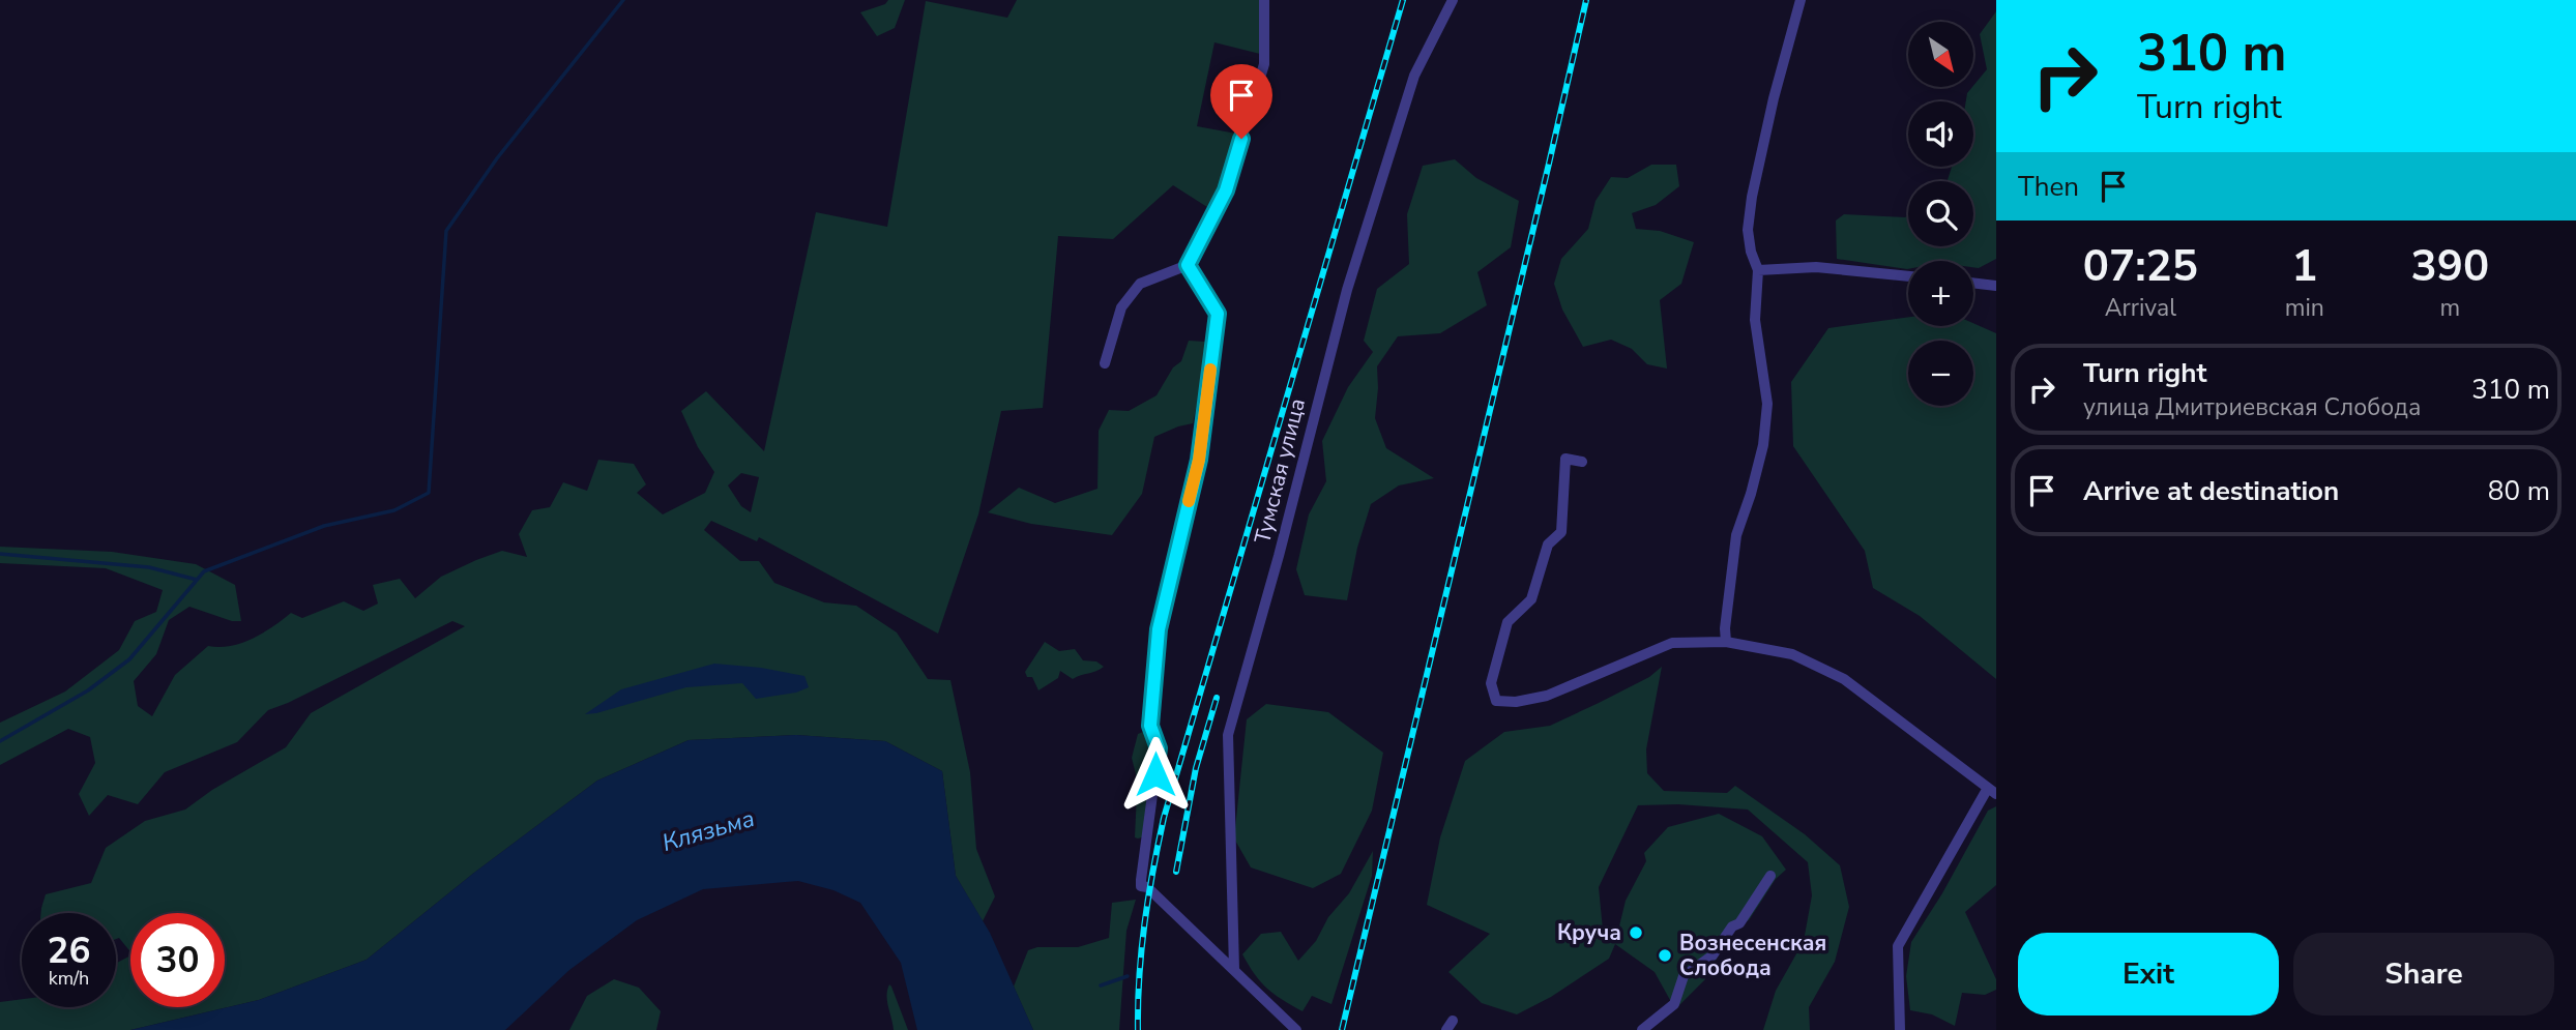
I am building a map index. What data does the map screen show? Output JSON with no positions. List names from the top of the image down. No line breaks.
{"streets":{"street":["Тумская улица"]},"water":["Клязьма"],"places":["Круча","Вознесенская Слобода"],"north":"bottom right","page":{"turn":["310 m","Turn right"],"map_buttons":["+","−"],"then":"Then","eta":["07:25","Arrival","1","min","390","m"],"list":[{"name":"Turn right","note":"улица Дмитриевская Слобода","value":"310 m"},{"name":"Arrive at destination","value":"80 m"}],"speed":"26 km/h","limit":"30","buttons":["Exit","Share"]}}
